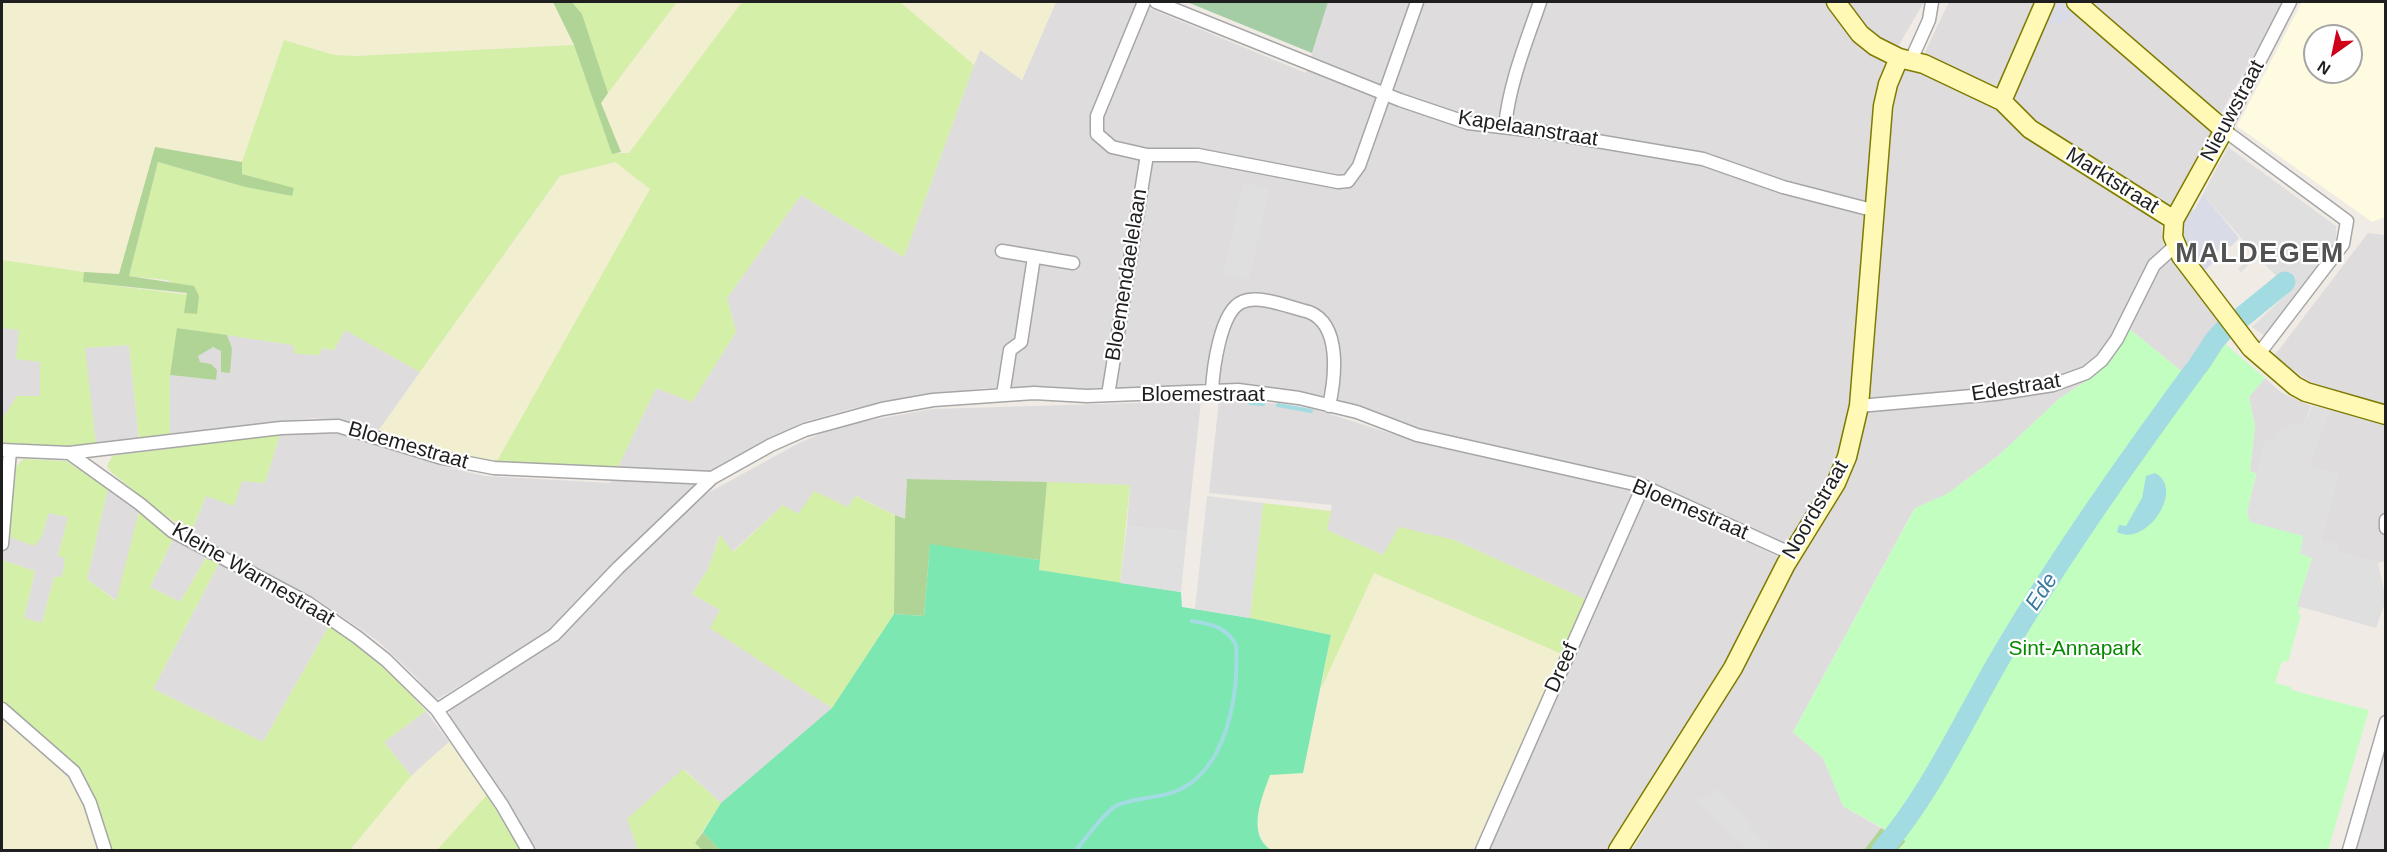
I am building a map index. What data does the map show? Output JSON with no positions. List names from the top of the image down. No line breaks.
{"streets":{"street":["Nieuwstraat","Kapelaanstraat","Marktstraat","Bloemendaelelaan","Edestraat","Bloemestraat","Noordstraat","Kleine Warmestraat","Dreef"]},"crossings":[["Nieuwstraat","Marktstraat"],["Kapelaanstraat","Noordstraat"],["Marktstraat","Edestraat"],["Marktstraat","Noordstraat"],["Bloemendaelelaan","Bloemestraat"],["Edestraat","Noordstraat"],["Bloemestraat","Noordstraat"],["Bloemestraat","Kleine Warmestraat"],["Bloemestraat","Dreef"]],"districts":["MALDEGEM"],"water":["Ede"],"parks":["Sint-Annapark"],"north":"bottom left"}
